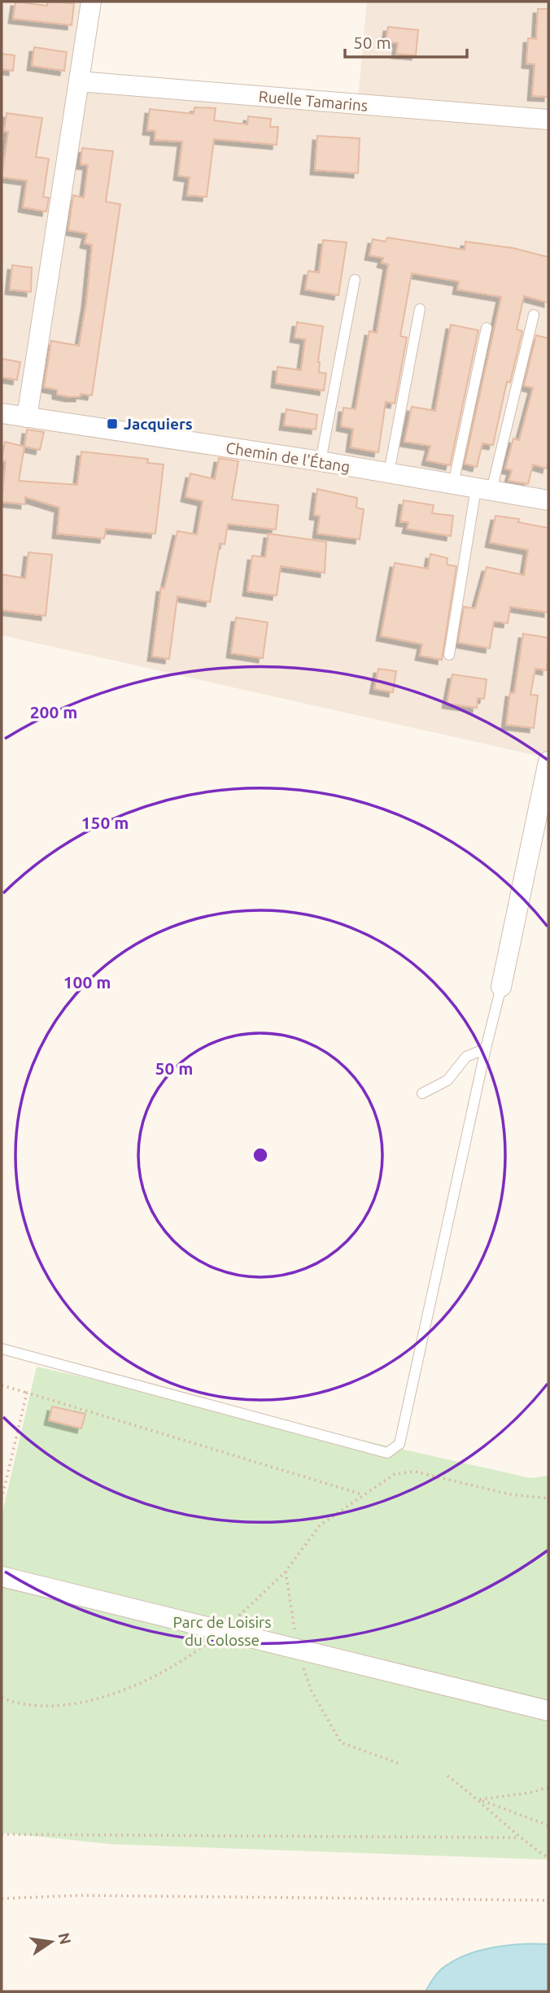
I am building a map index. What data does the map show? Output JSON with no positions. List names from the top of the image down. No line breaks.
{"streets":{"street":["Ruelle Tamarins","Chemin de l'Étang"]},"parks":["Parc de Loisirs du Colosse"],"places":{"transit":["Jacquiers"]},"scale_bar":"50 m","north":"right","rings":["200 m","150 m","100 m","50 m"]}
